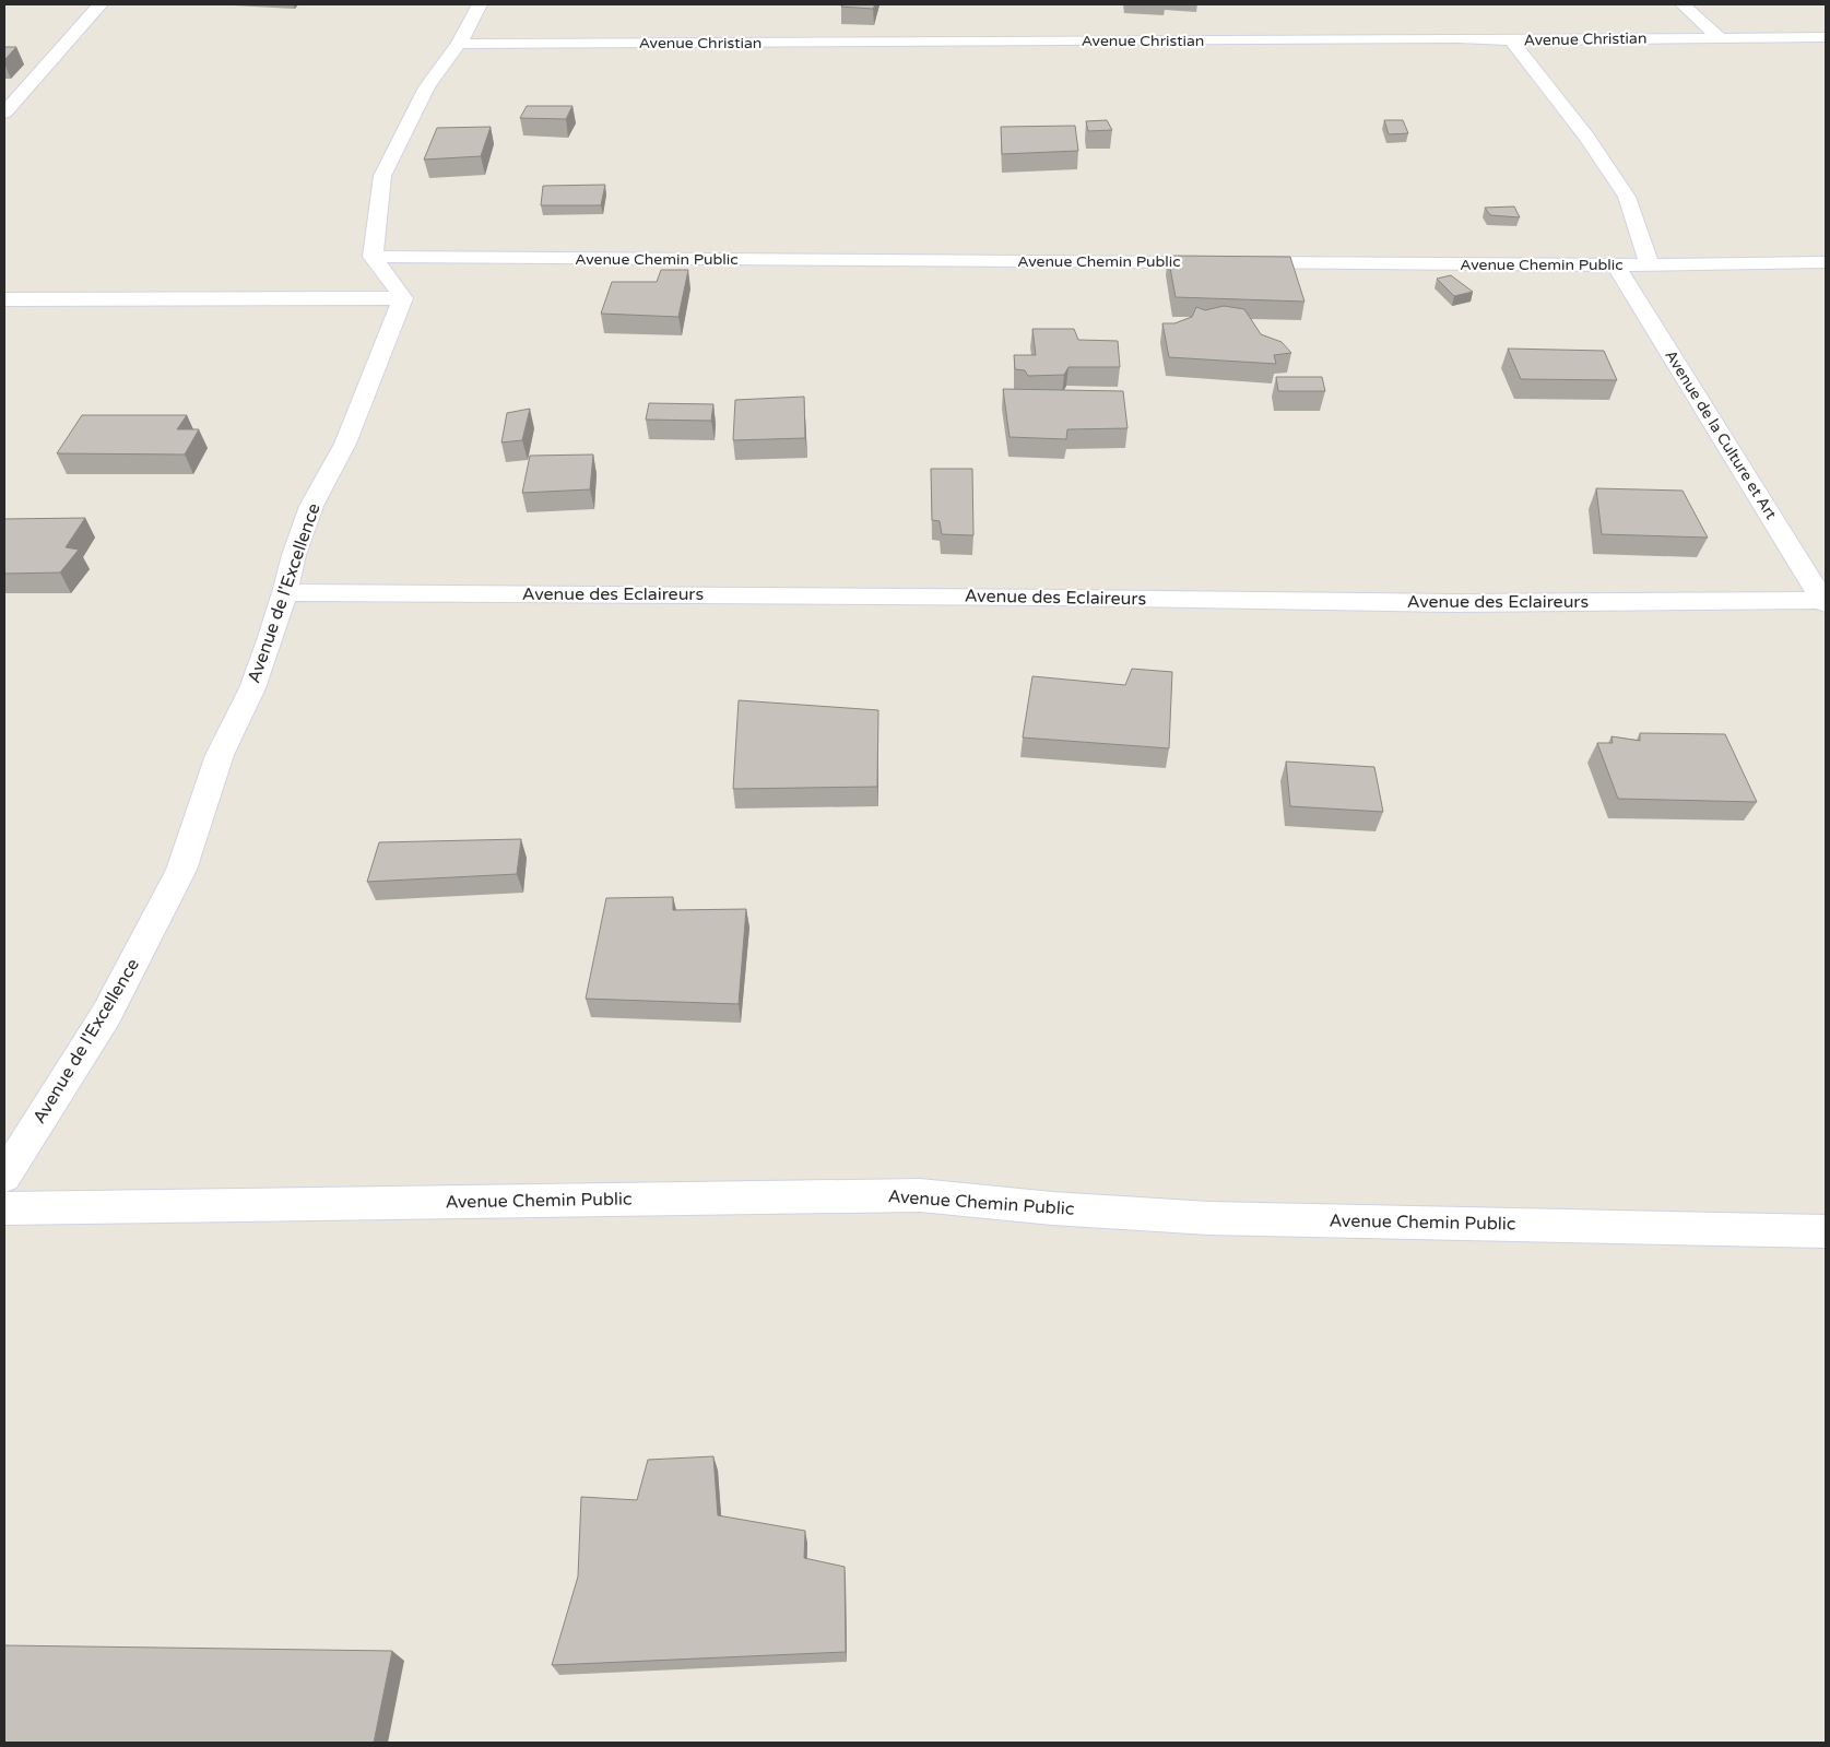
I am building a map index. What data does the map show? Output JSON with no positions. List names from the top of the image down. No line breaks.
{"streets":{"street":["Avenue Christian","Avenue Chemin Public","Avenue de la Culture et Art","Avenue de l'Excellence","Avenue des Eclaireurs"]},"crossings":[["Avenue Chemin Public","Avenue de la Culture et Art"],["Avenue de la Culture et Art","Avenue des Eclaireurs"],["Avenue de l'Excellence","Avenue des Eclaireurs"]]}
